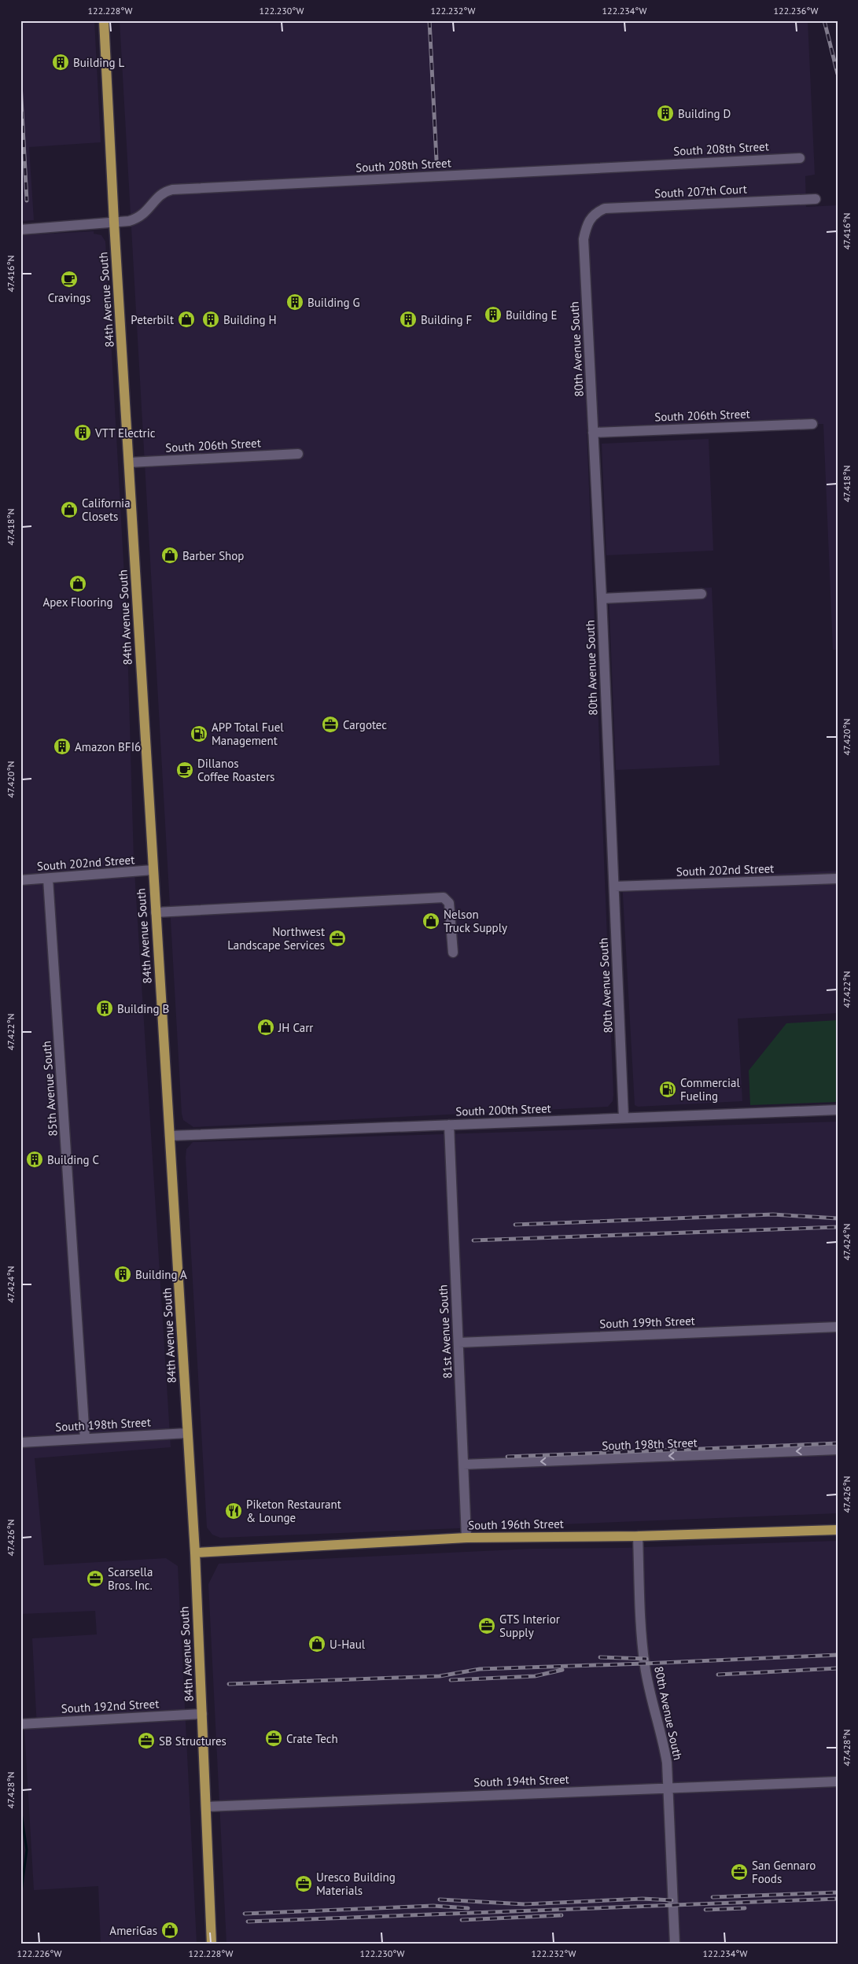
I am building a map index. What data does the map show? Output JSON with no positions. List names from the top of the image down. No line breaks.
{"streets":{"main road":["84th Avenue South","South 196th Street"],"street":["South 208th Street","South 207th Court","80th Avenue South","South 206th Street","South 202nd Street","85th Avenue South","South 200th Street","South 199th Street","81st Avenue South","South 198th Street","South 192nd Street","South 194th Street"]},"crossings":[["South 208th Street","84th Avenue South"],["South 207th Court","80th Avenue South"],["84th Avenue South","South 206th Street"],["84th Avenue South","South 202nd Street"],["84th Avenue South","South 200th Street"],["84th Avenue South","South 198th Street"],["84th Avenue South","South 196th Street"],["84th Avenue South","South 192nd Street"],["84th Avenue South","South 194th Street"],["80th Avenue South","South 206th Street"],["80th Avenue South","South 202nd Street"],["80th Avenue South","South 200th Street"],["80th Avenue South","South 196th Street"],["80th Avenue South","South 194th Street"],["South 202nd Street","85th Avenue South"],["85th Avenue South","South 198th Street"],["South 200th Street","81st Avenue South"],["South 199th Street","81st Avenue South"],["81st Avenue South","South 198th Street"],["81st Avenue South","South 196th Street"]],"one_way":["South 198th Street"],"places":{"building":["Building L","Building D","Building G","Building E","Building H","Building F","VTT Electric","Amazon BFI6","Building B","Building C","Building A"],"cafe":["Cravings","Dillanos Coffee Roasters"],"shop":["Peterbilt","California Closets","Barber Shop","Apex Flooring","Nelson Truck Supply","JH Carr","U-Haul","AmeriGas"],"office":["Cargotec","Northwest Landscape Services","Scarsella Bros. Inc.","GTS Interior Supply","Crate Tech","SB Structures","San Gennaro Foods","Uresco Building Materials"],"fuel station":["APP Total Fuel Management","Commercial Fueling"],"restaurant":["Piketon Restaurant & Lounge"]},"coordinates":["122.228°W","122.230°W","122.232°W","122.234°W","122.236°W","47.416°N","47.418°N","47.420°N","47.422°N","47.424°N","47.426°N","47.428°N","122.226°W"]}
